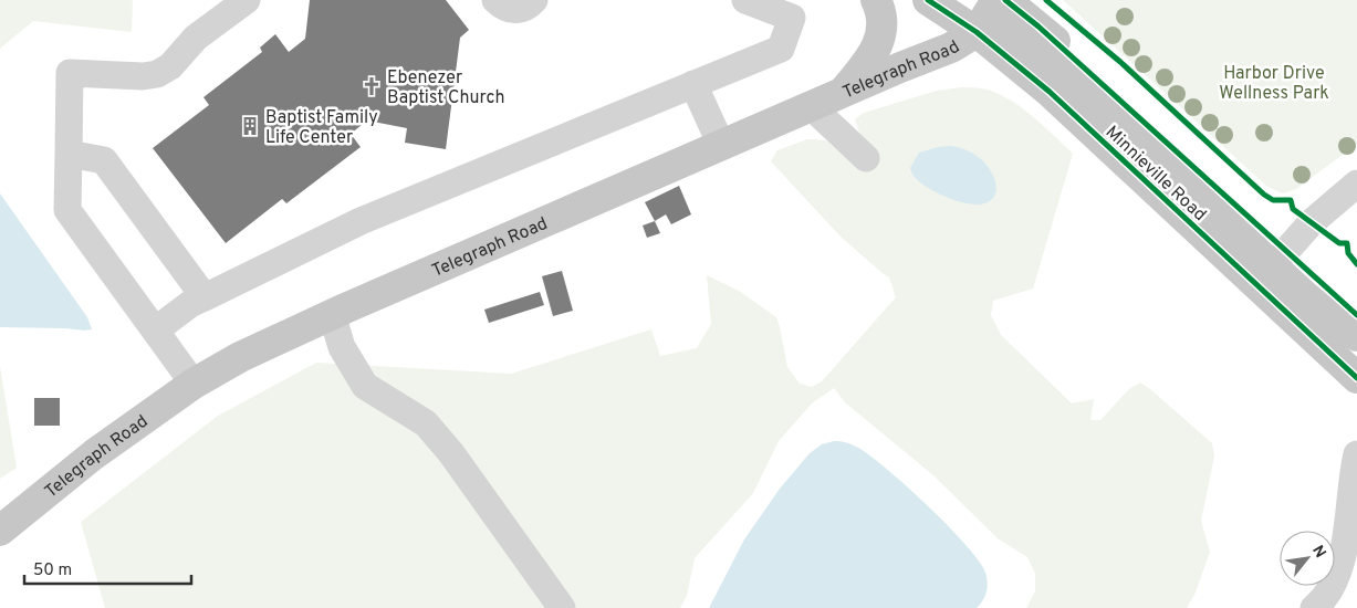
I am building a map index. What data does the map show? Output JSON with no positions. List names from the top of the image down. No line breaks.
{"streets":{"main road":["Telegraph Road","Minnieville Road"]},"crossings":[["Telegraph Road","Minnieville Road"]],"parks":["Harbor Drive Wellness Park"],"places":{"church":["Ebenezer Baptist Church"],"building":["Baptist Family Life Center"]},"scale_bar":"50 m","north":"top right"}
